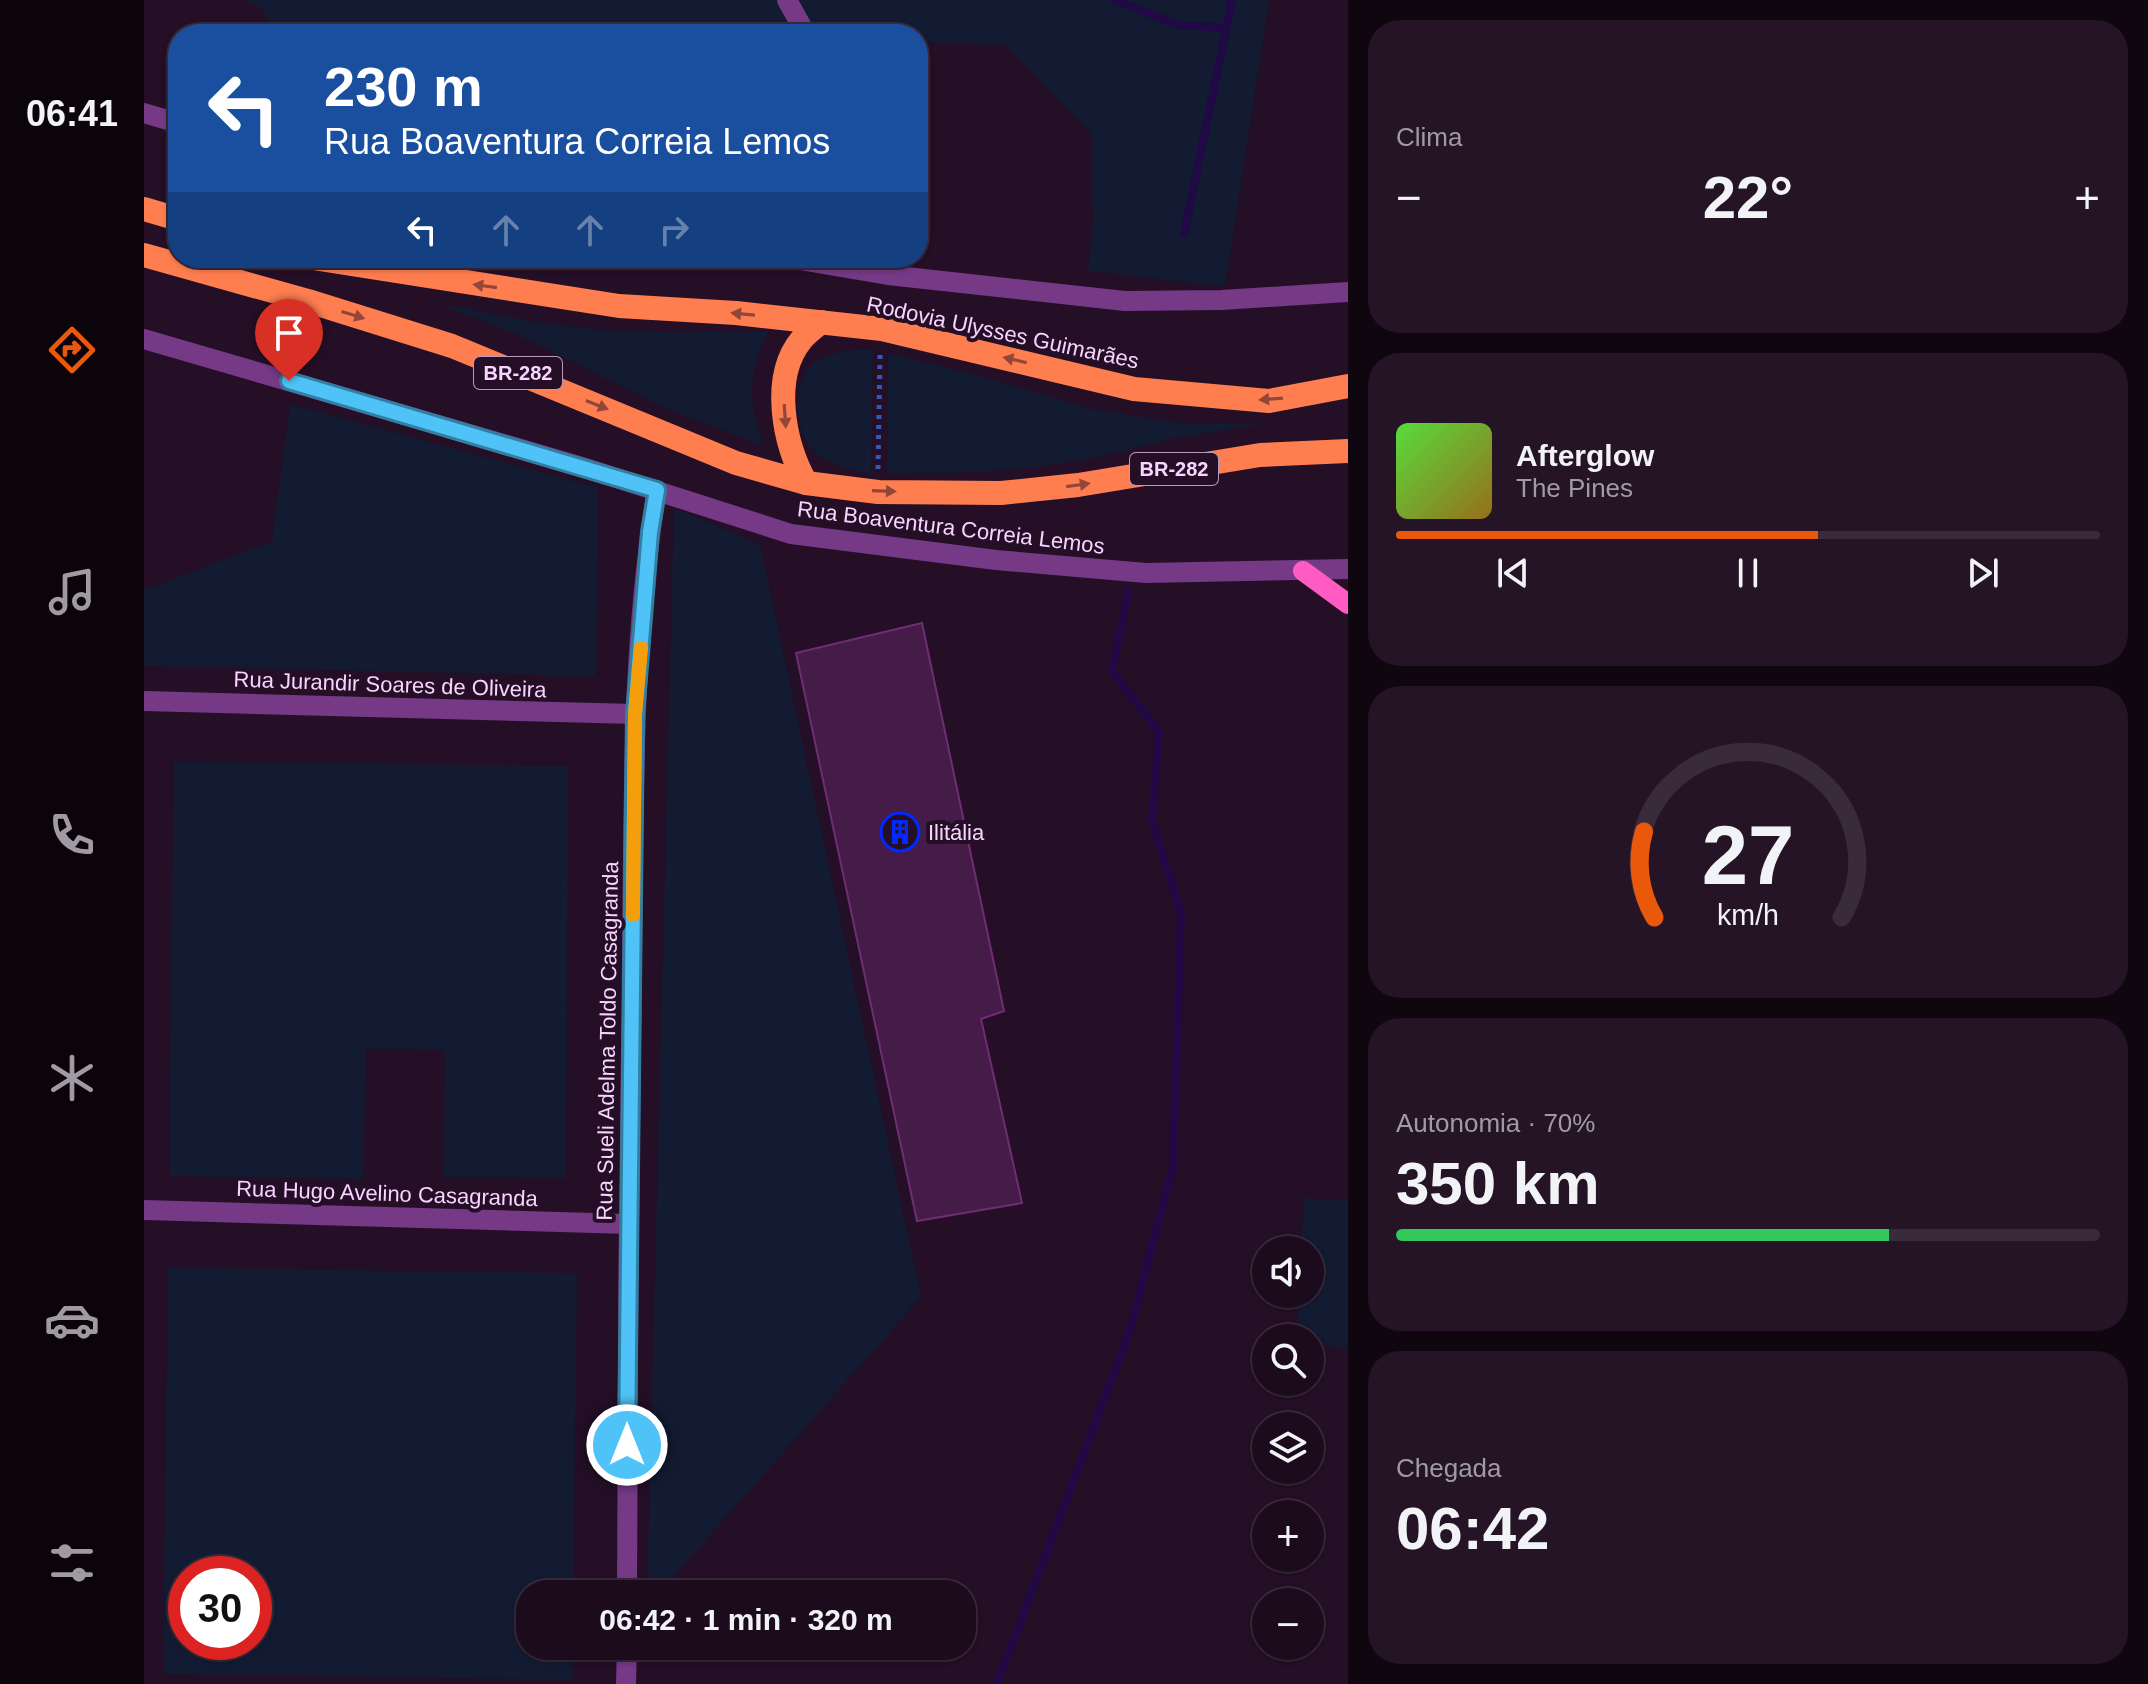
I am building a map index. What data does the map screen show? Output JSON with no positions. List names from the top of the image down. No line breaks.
{"streets":{"highway":["Rodovia Ulysses Guimarães","BR-282"],"street":["Rua Boaventura Correia Lemos","Rua Jurandir Soares de Oliveira","Rua Sueli Adelma Toldo Casagranda","Rua Hugo Avelino Casagranda"]},"crossings":[["Rua Boaventura Correia Lemos","Rua Sueli Adelma Toldo Casagranda"],["Rua Jurandir Soares de Oliveira","Rua Sueli Adelma Toldo Casagranda"],["Rua Sueli Adelma Toldo Casagranda","Rua Hugo Avelino Casagranda"]],"places":{"building":["Ilitália"]},"page":{"tabs":"06:41","tile":["Clima",["Autonomia · 70%","350 km"],["Chegada","06:42"]],"turn":["230 m","Rua Boaventura Correia Lemos"],"heat":["−","22°","+"],"song":["Afterglow","The Pines"],"map_buttons":["+","−"],"limit":"30","trip":"06:42 · 1 min · 320 m","gauge":["27","km/h"]}}
